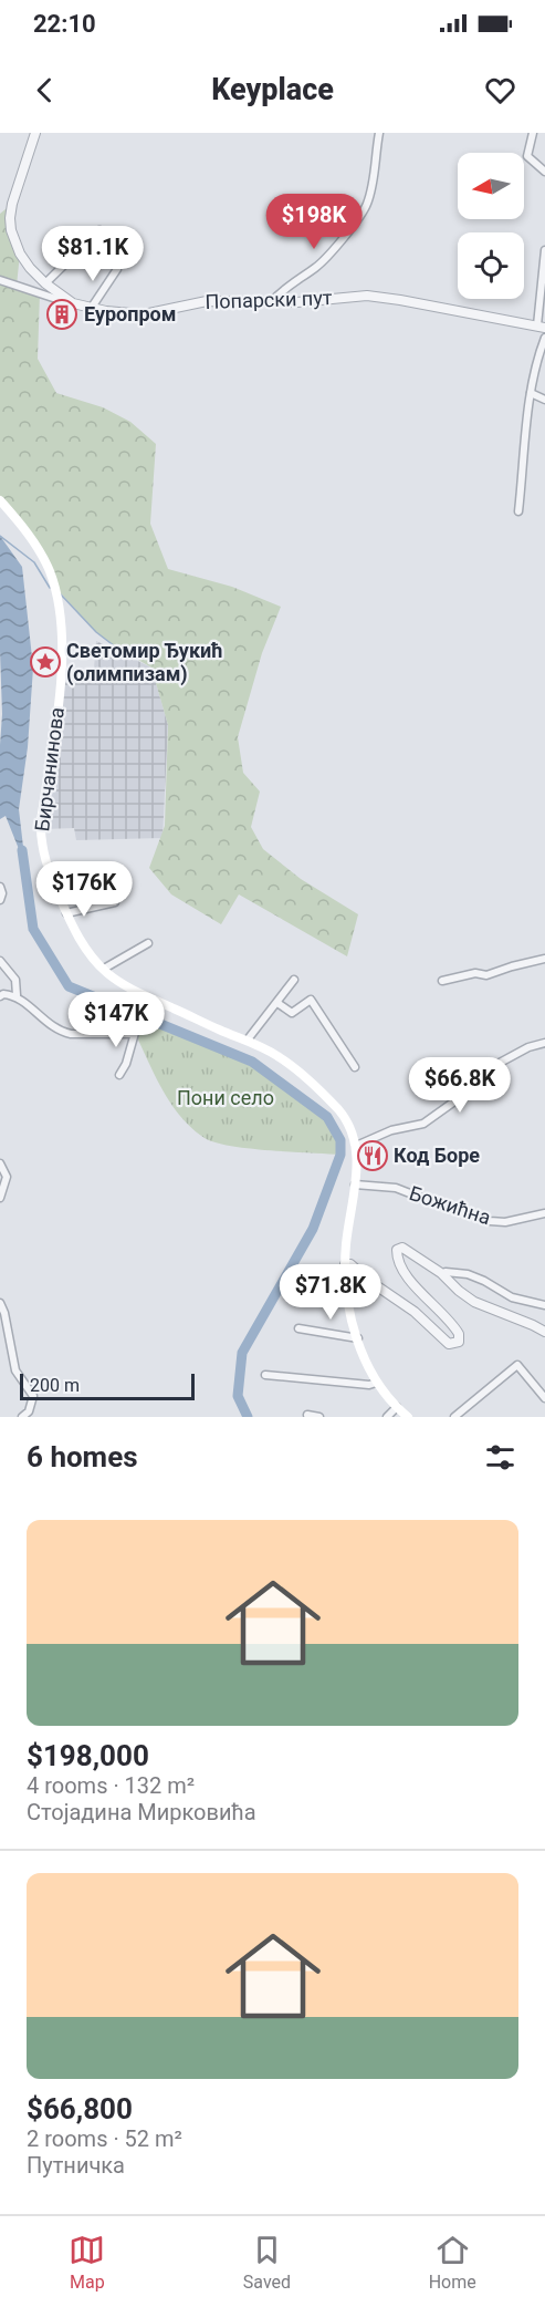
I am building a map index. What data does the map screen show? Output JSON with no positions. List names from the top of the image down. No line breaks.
{"streets":{"main road":["Бирчанинова"],"street":["Попарски пут","Божићна"]},"parks":["Пони село"],"places":{"building":["Еуропром"],"place":["Светомир Ђукић (олимпизам)"],"restaurant":["Код Боре"]},"scale_bar":"200 m","north":"left","page":{"status":"22:10","header":"Keyplace","price":["$198K","$81.1K","$176K","$147K","$66.8K","$71.8K"],"scale":"200 m","heading":"6 homes","list":[{"name":"$198,000","note":"4 rooms · 132 m² · Стојадина Мирковића"},{"name":"$66,800","note":"2 rooms · 52 m² · Путничка"}],"tabs":["Map","Saved","Home"]}}
